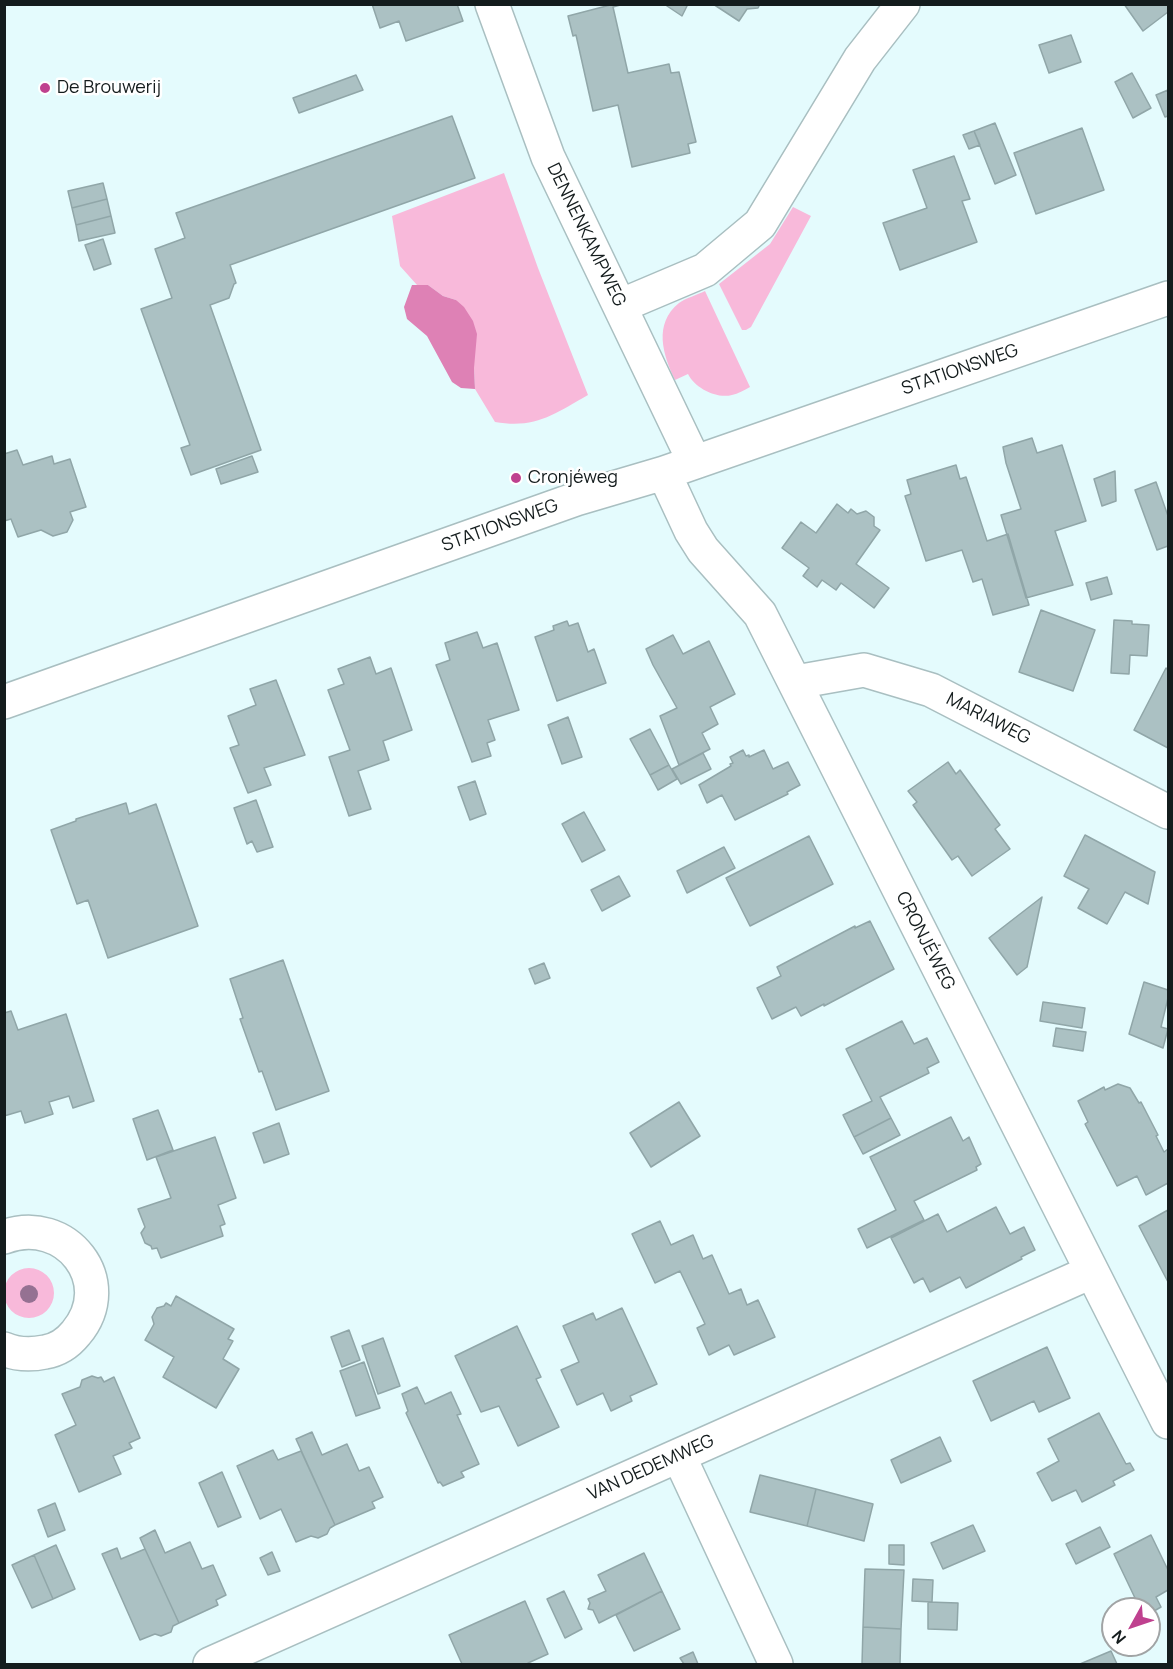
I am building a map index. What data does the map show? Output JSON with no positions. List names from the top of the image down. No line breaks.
{"streets":{"street":["DENNENKAMPWEG","STATIONSWEG","MARIAWEG","CRONJÉWEG","VAN DEDEMWEG"]},"crossings":[["DENNENKAMPWEG","STATIONSWEG"],["STATIONSWEG","CRONJÉWEG"],["MARIAWEG","CRONJÉWEG"],["CRONJÉWEG","VAN DEDEMWEG"]],"places":["De Brouwerij","Cronjéweg"],"north":"bottom left"}
